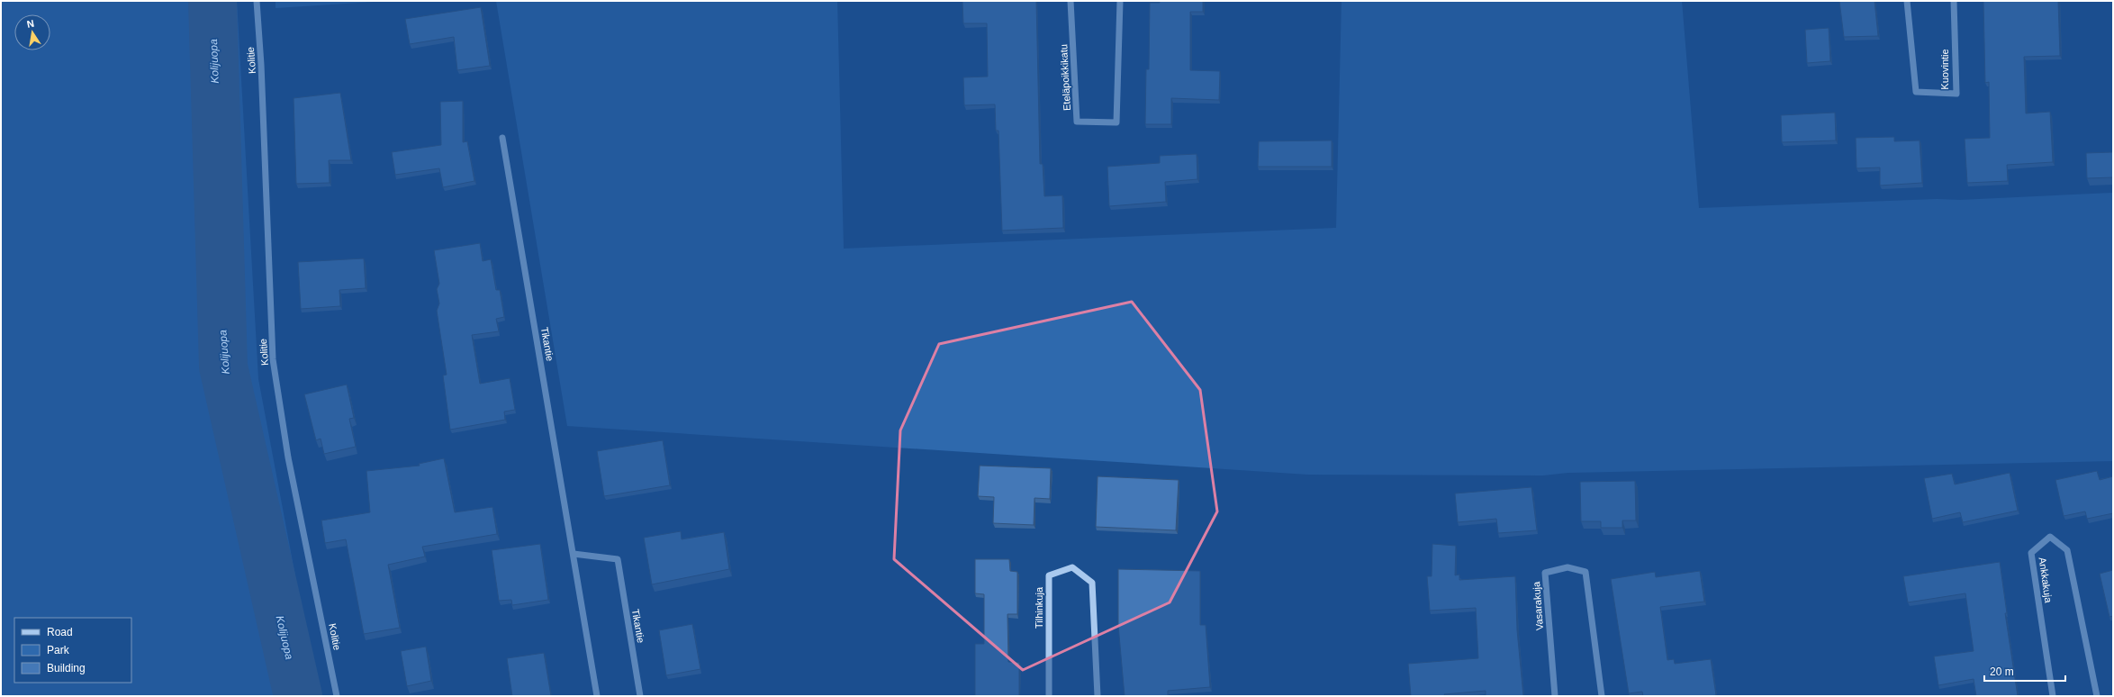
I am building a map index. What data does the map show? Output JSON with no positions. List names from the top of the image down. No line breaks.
{"streets":{"street":["Kolitie","Kuovintie","Eteläpoikkikatu","Tikantie","Ankkakuja","Vasarakuja","Tilhinkuja"]},"water":["Kolijuopa"],"legend":["Road","Park","Building"],"scale_bar":"20 m","north":"top"}
